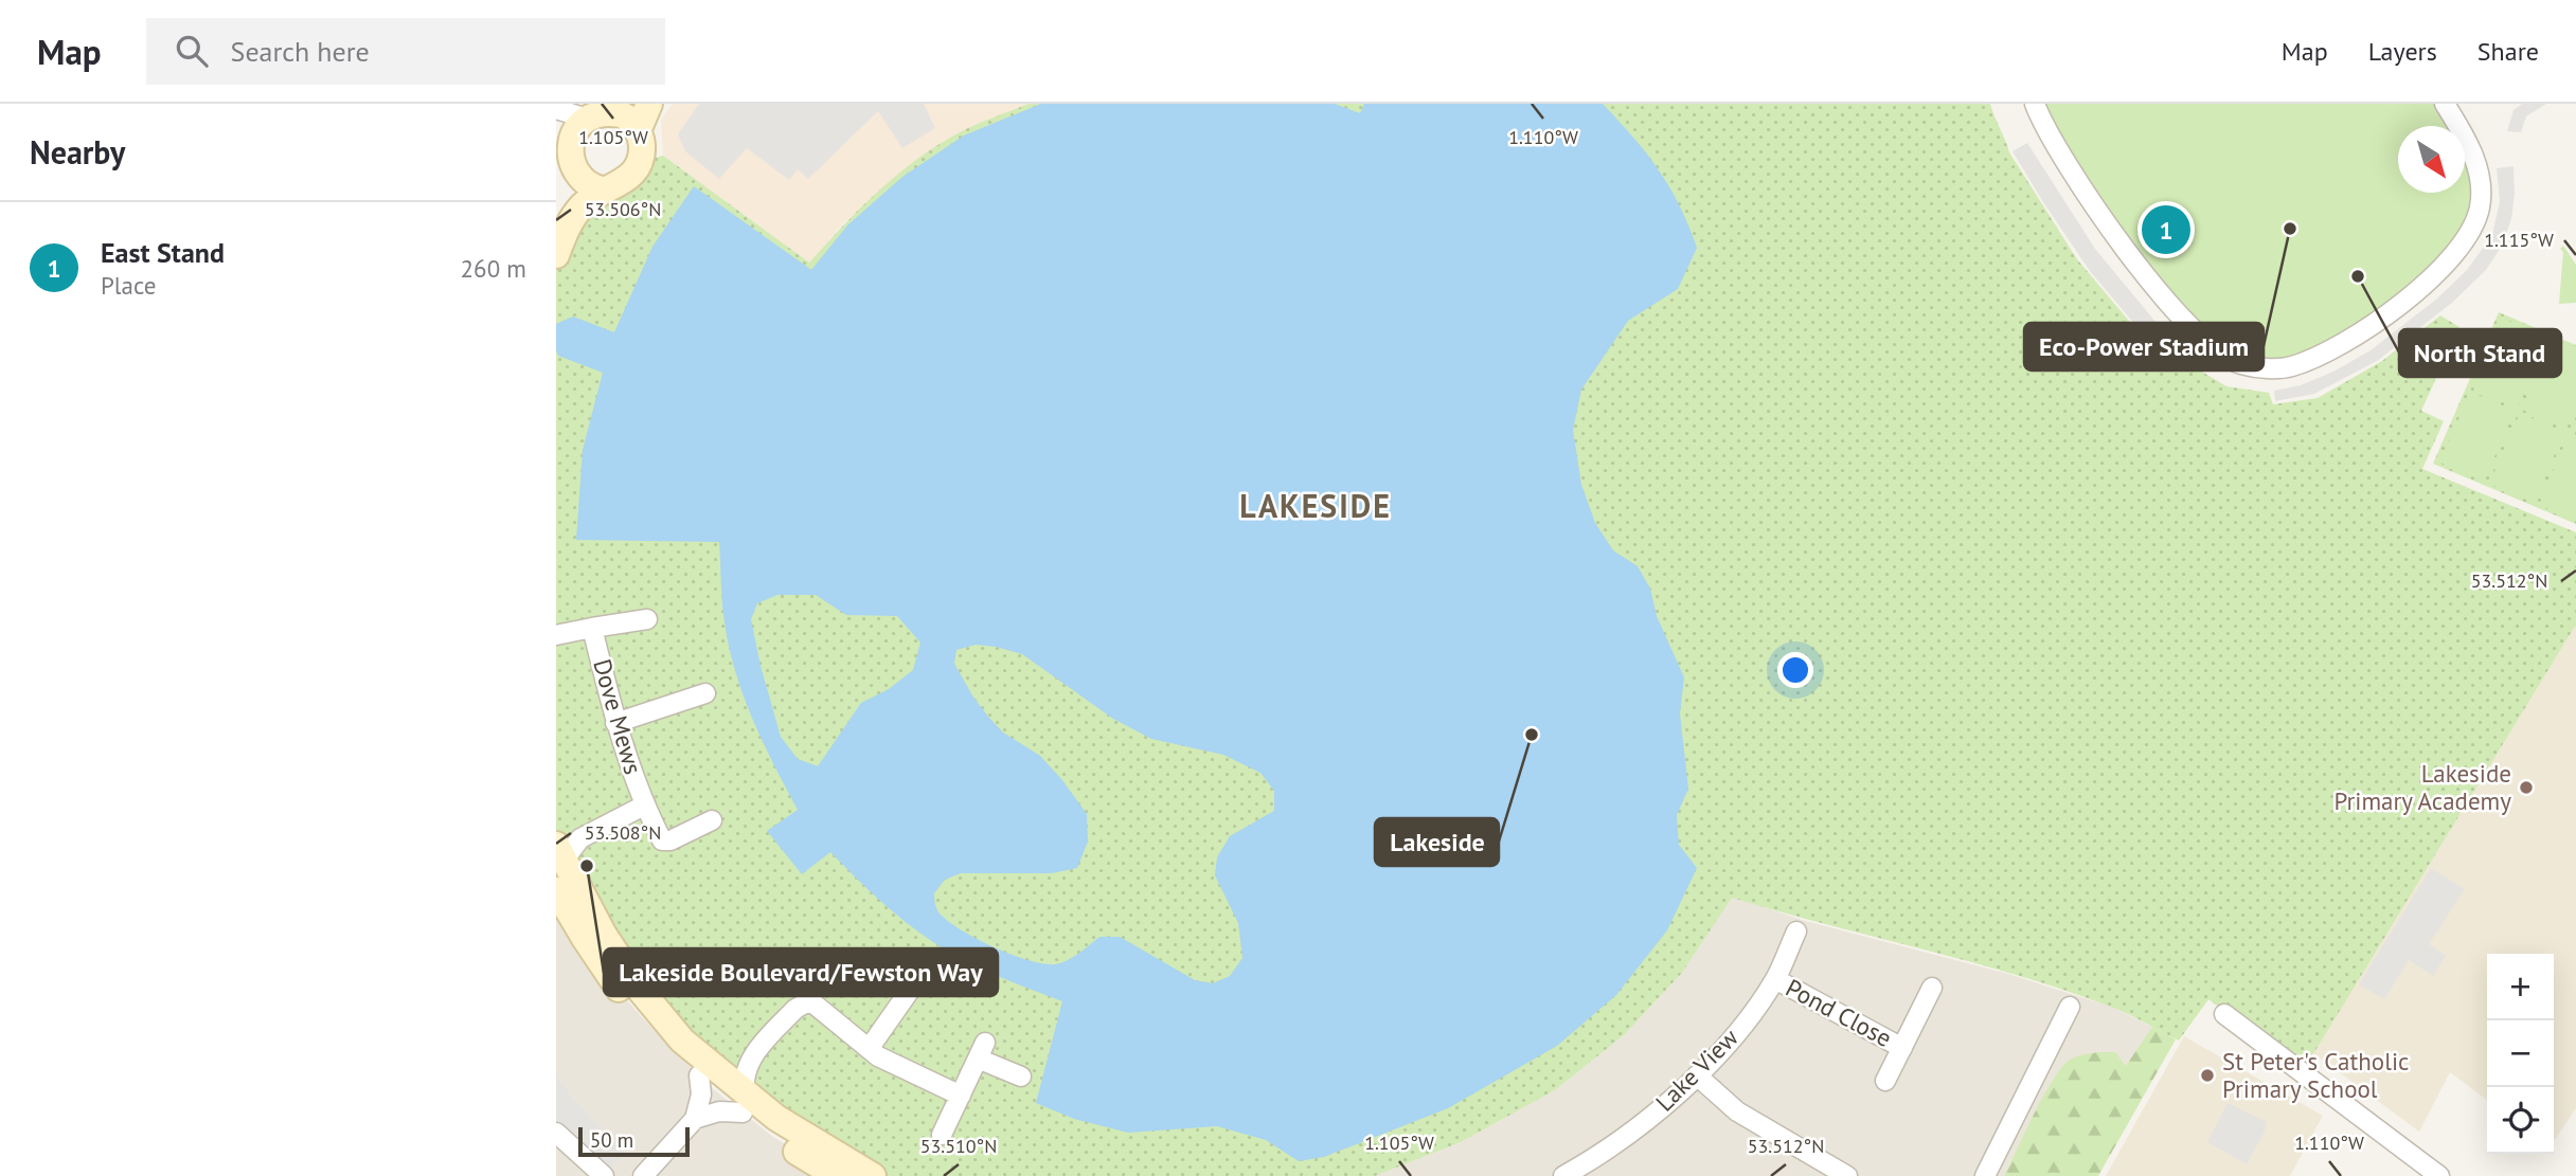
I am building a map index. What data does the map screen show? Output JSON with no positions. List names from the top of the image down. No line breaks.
{"streets":{"street":["Dove Mews","Pond Close","Lake View"]},"crossings":[["Pond Close","Lake View"]],"districts":["LAKESIDE"],"places":["Eco-Power Stadium","North Stand","Lakeside","Lakeside Primary Academy","Lakeside Boulevard/Fewston Way","St Peter's Catholic Primary School"],"scale_bar":"50 m","north":"bottom right","page":{"header":"Map","search":"Search here","nav":["Map","Layers","Share"],"heading":"Nearby","list":[{"mark":"1","name":"East Stand","note":"Place","value":"260 m"}],"pins":"1","map_buttons":["+","−"],"scale":"50 m"},"coordinates":["1.105°W","1.110°W","53.506°N","1.115°W","53.512°N","53.508°N","53.510°N"]}
